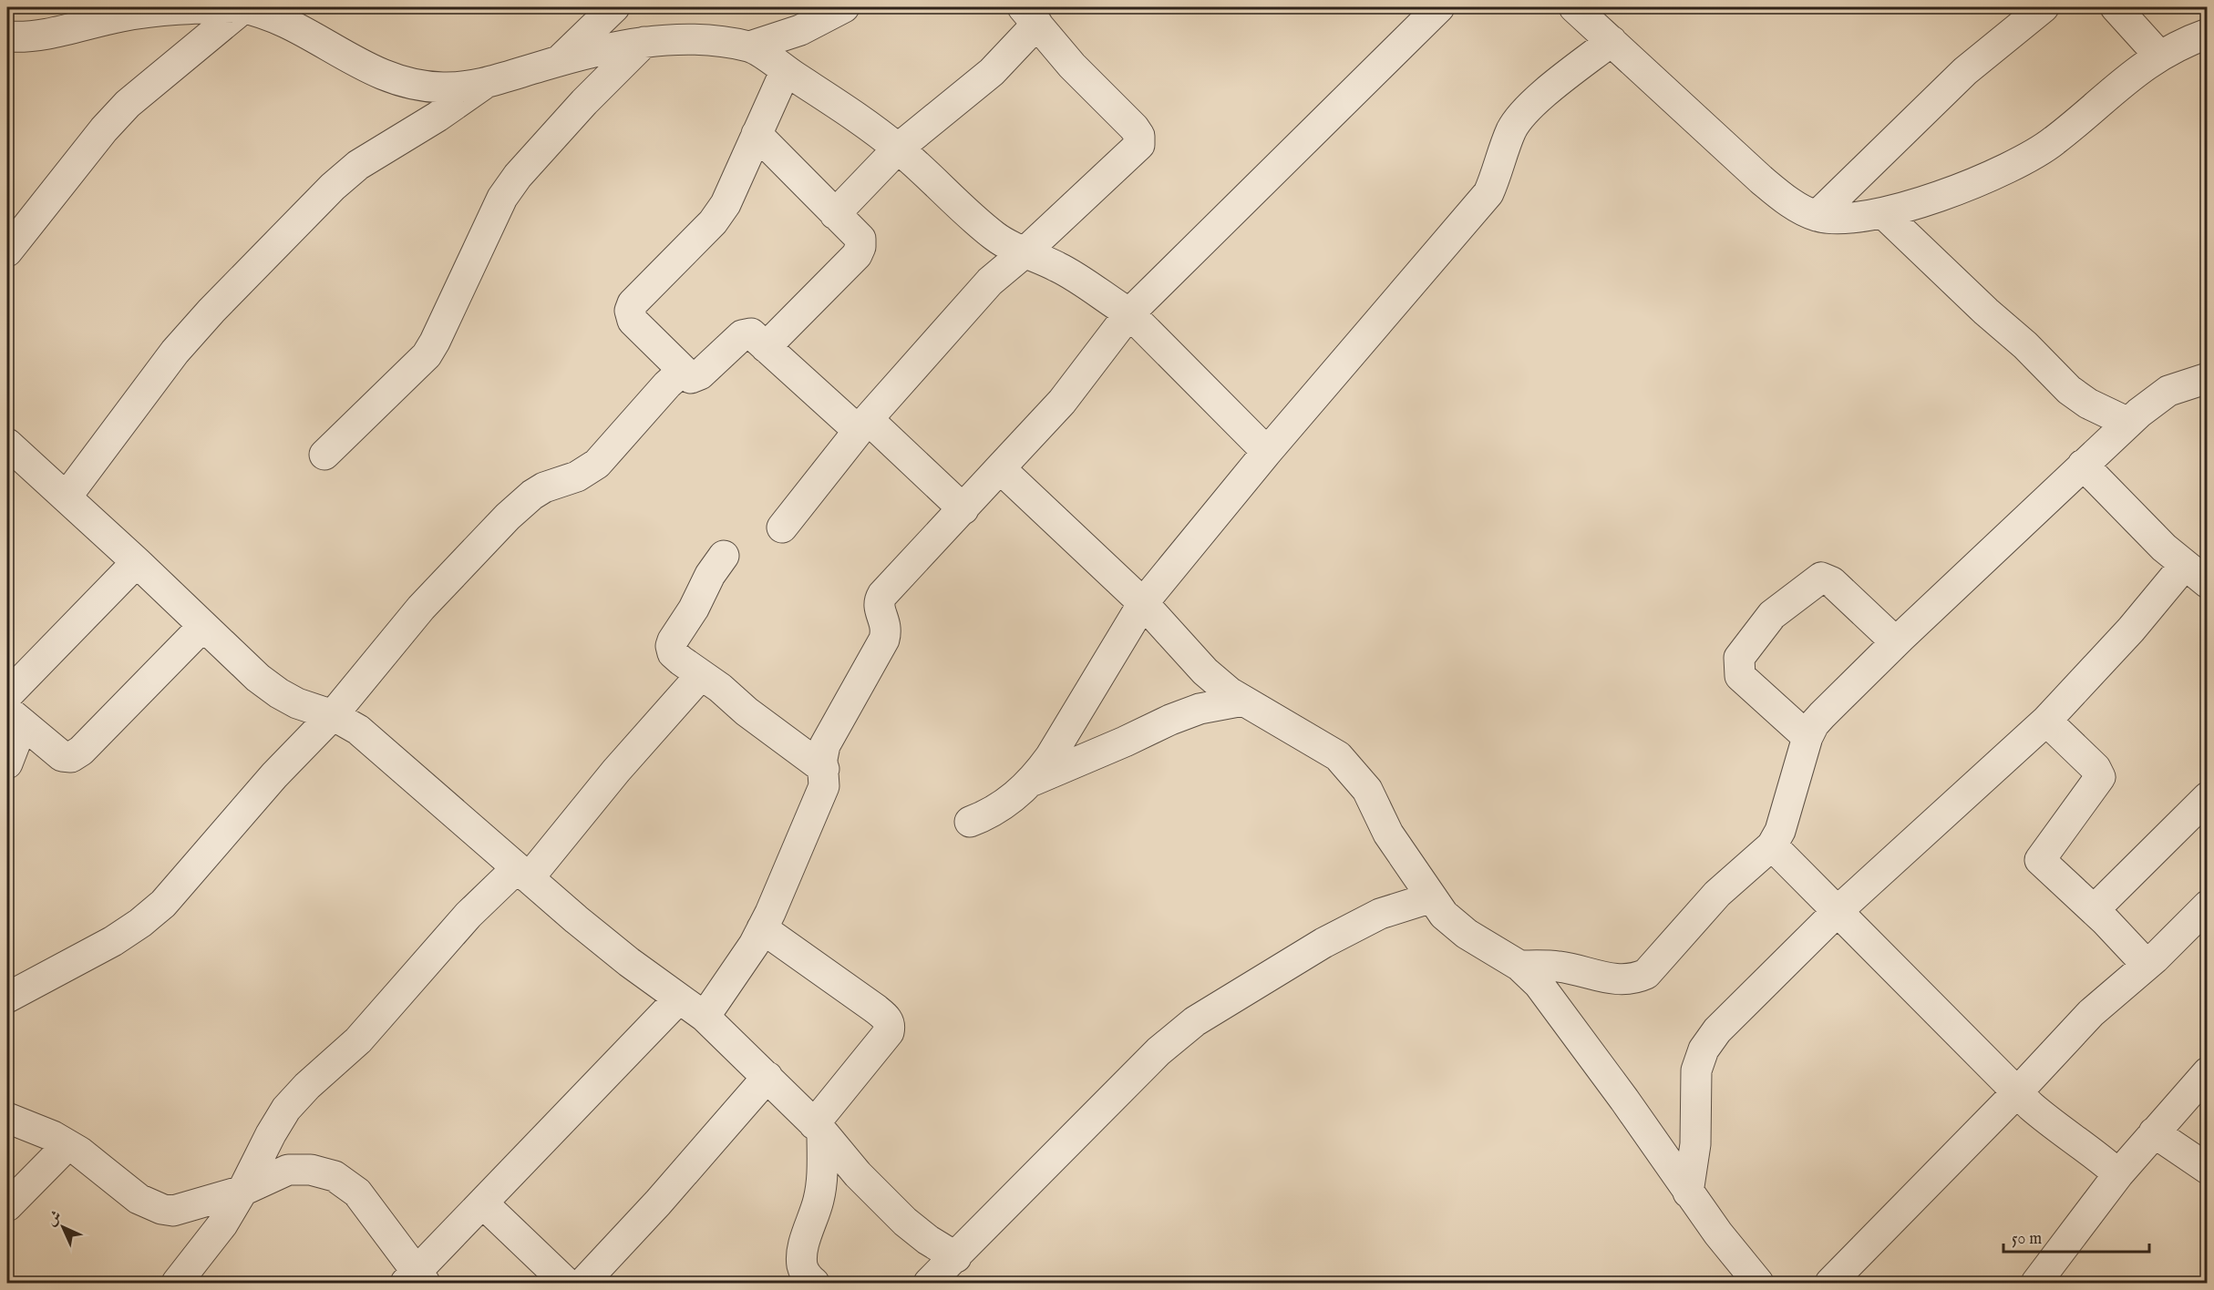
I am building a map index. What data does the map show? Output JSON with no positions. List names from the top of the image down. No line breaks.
{"scale_bar":"50 m","north":"top left"}
